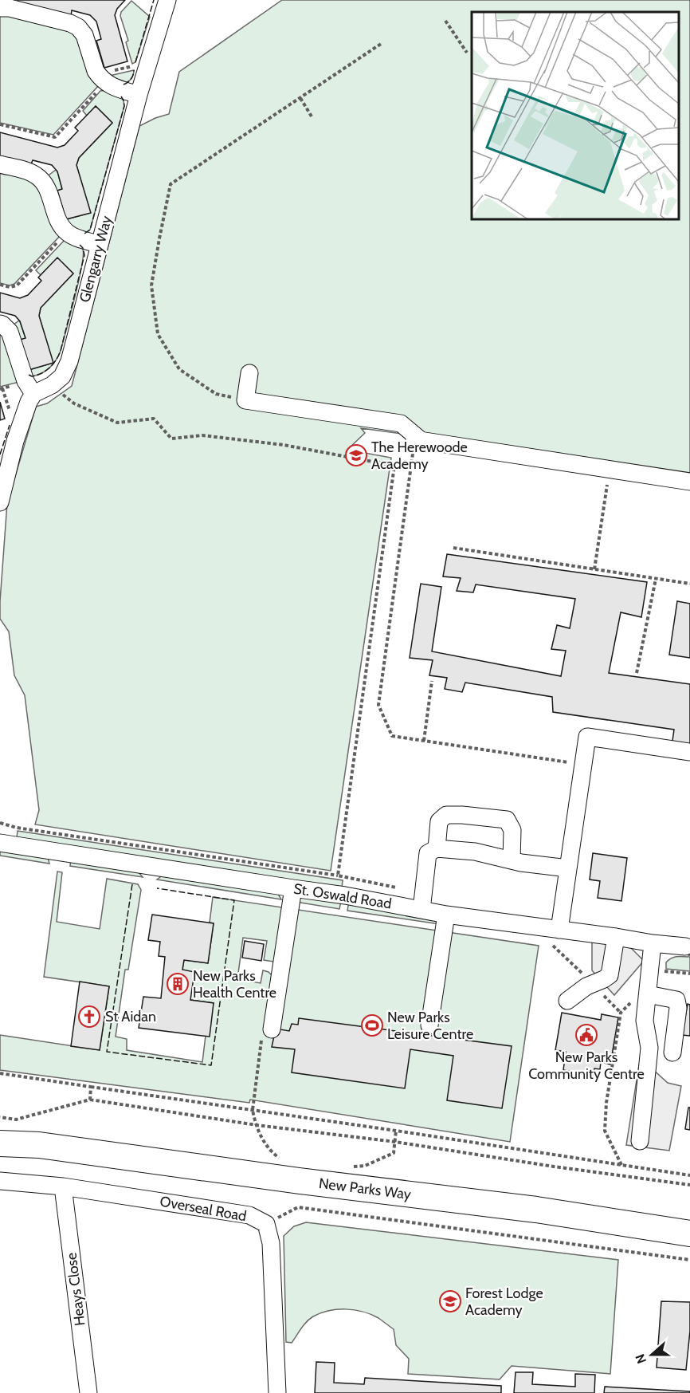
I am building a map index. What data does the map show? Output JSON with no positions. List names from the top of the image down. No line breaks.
{"streets":{"highway":["New Parks Way"],"street":["Glengarry Way","St. Oswald Road","Overseal Road","Heays Close"]},"crossings":[["Overseal Road","Heays Close"]],"places":{"school or university":["The Herewoode Academy","Forest Lodge Academy"],"building":["New Parks Health Centre"],"church":["St Aidan"],"sports":["New Parks Leisure Centre"],"public building":["New Parks Community Centre"]},"north":"left"}
